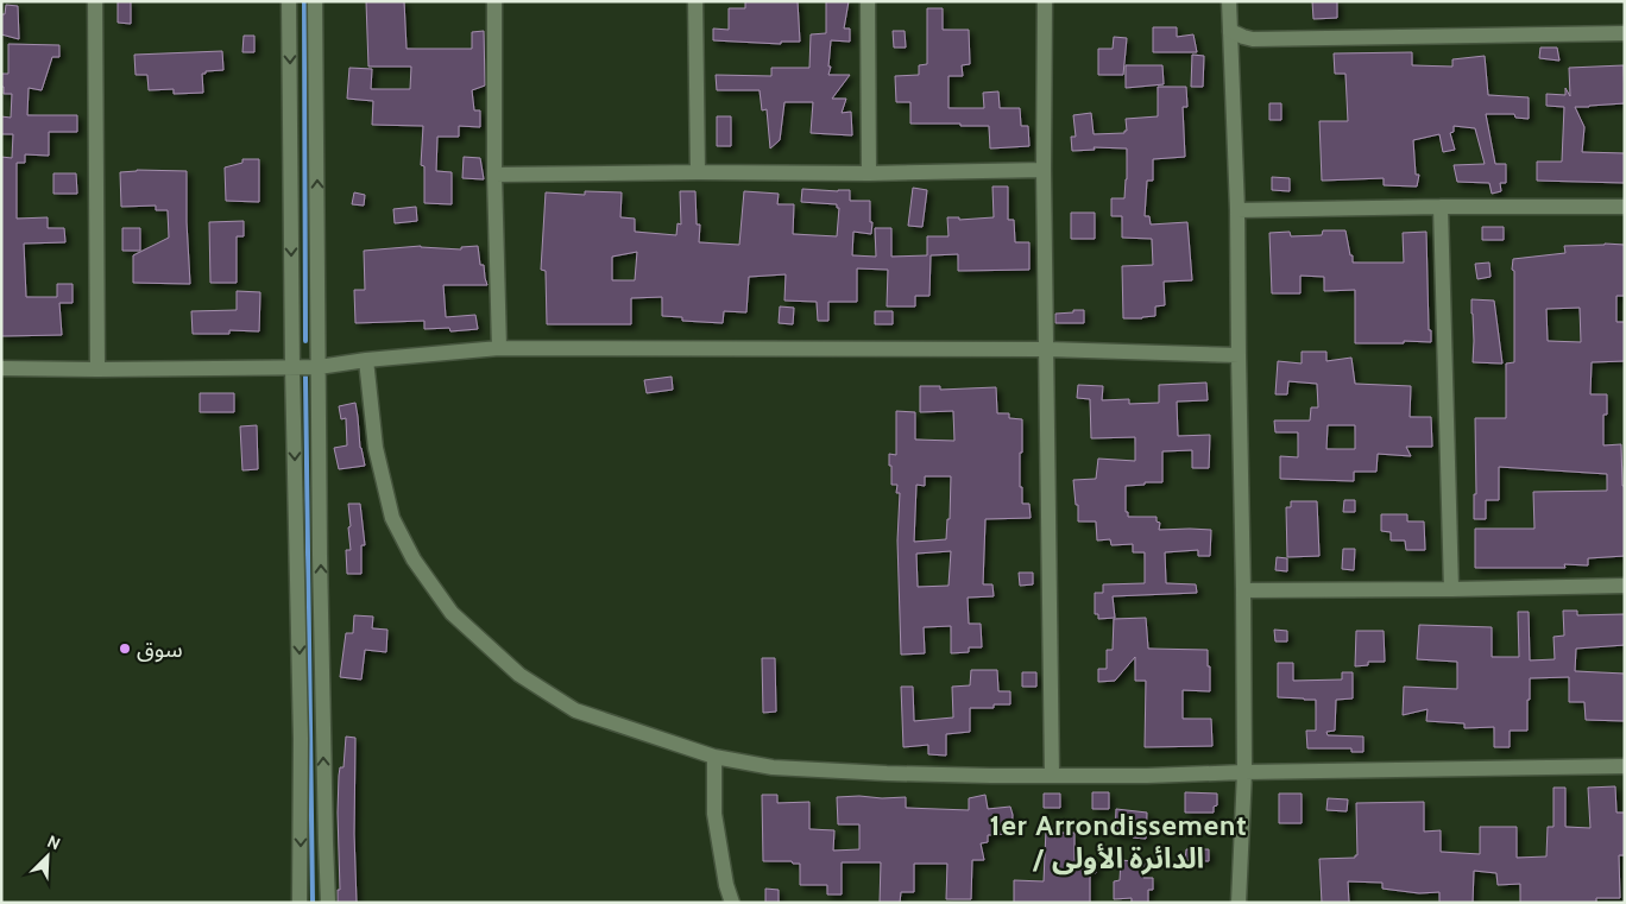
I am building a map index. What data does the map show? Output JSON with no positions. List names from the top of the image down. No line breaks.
{"districts":["1er Arrondissement / الدائرة الأولى"],"places":["سوق"],"north":"top right"}
